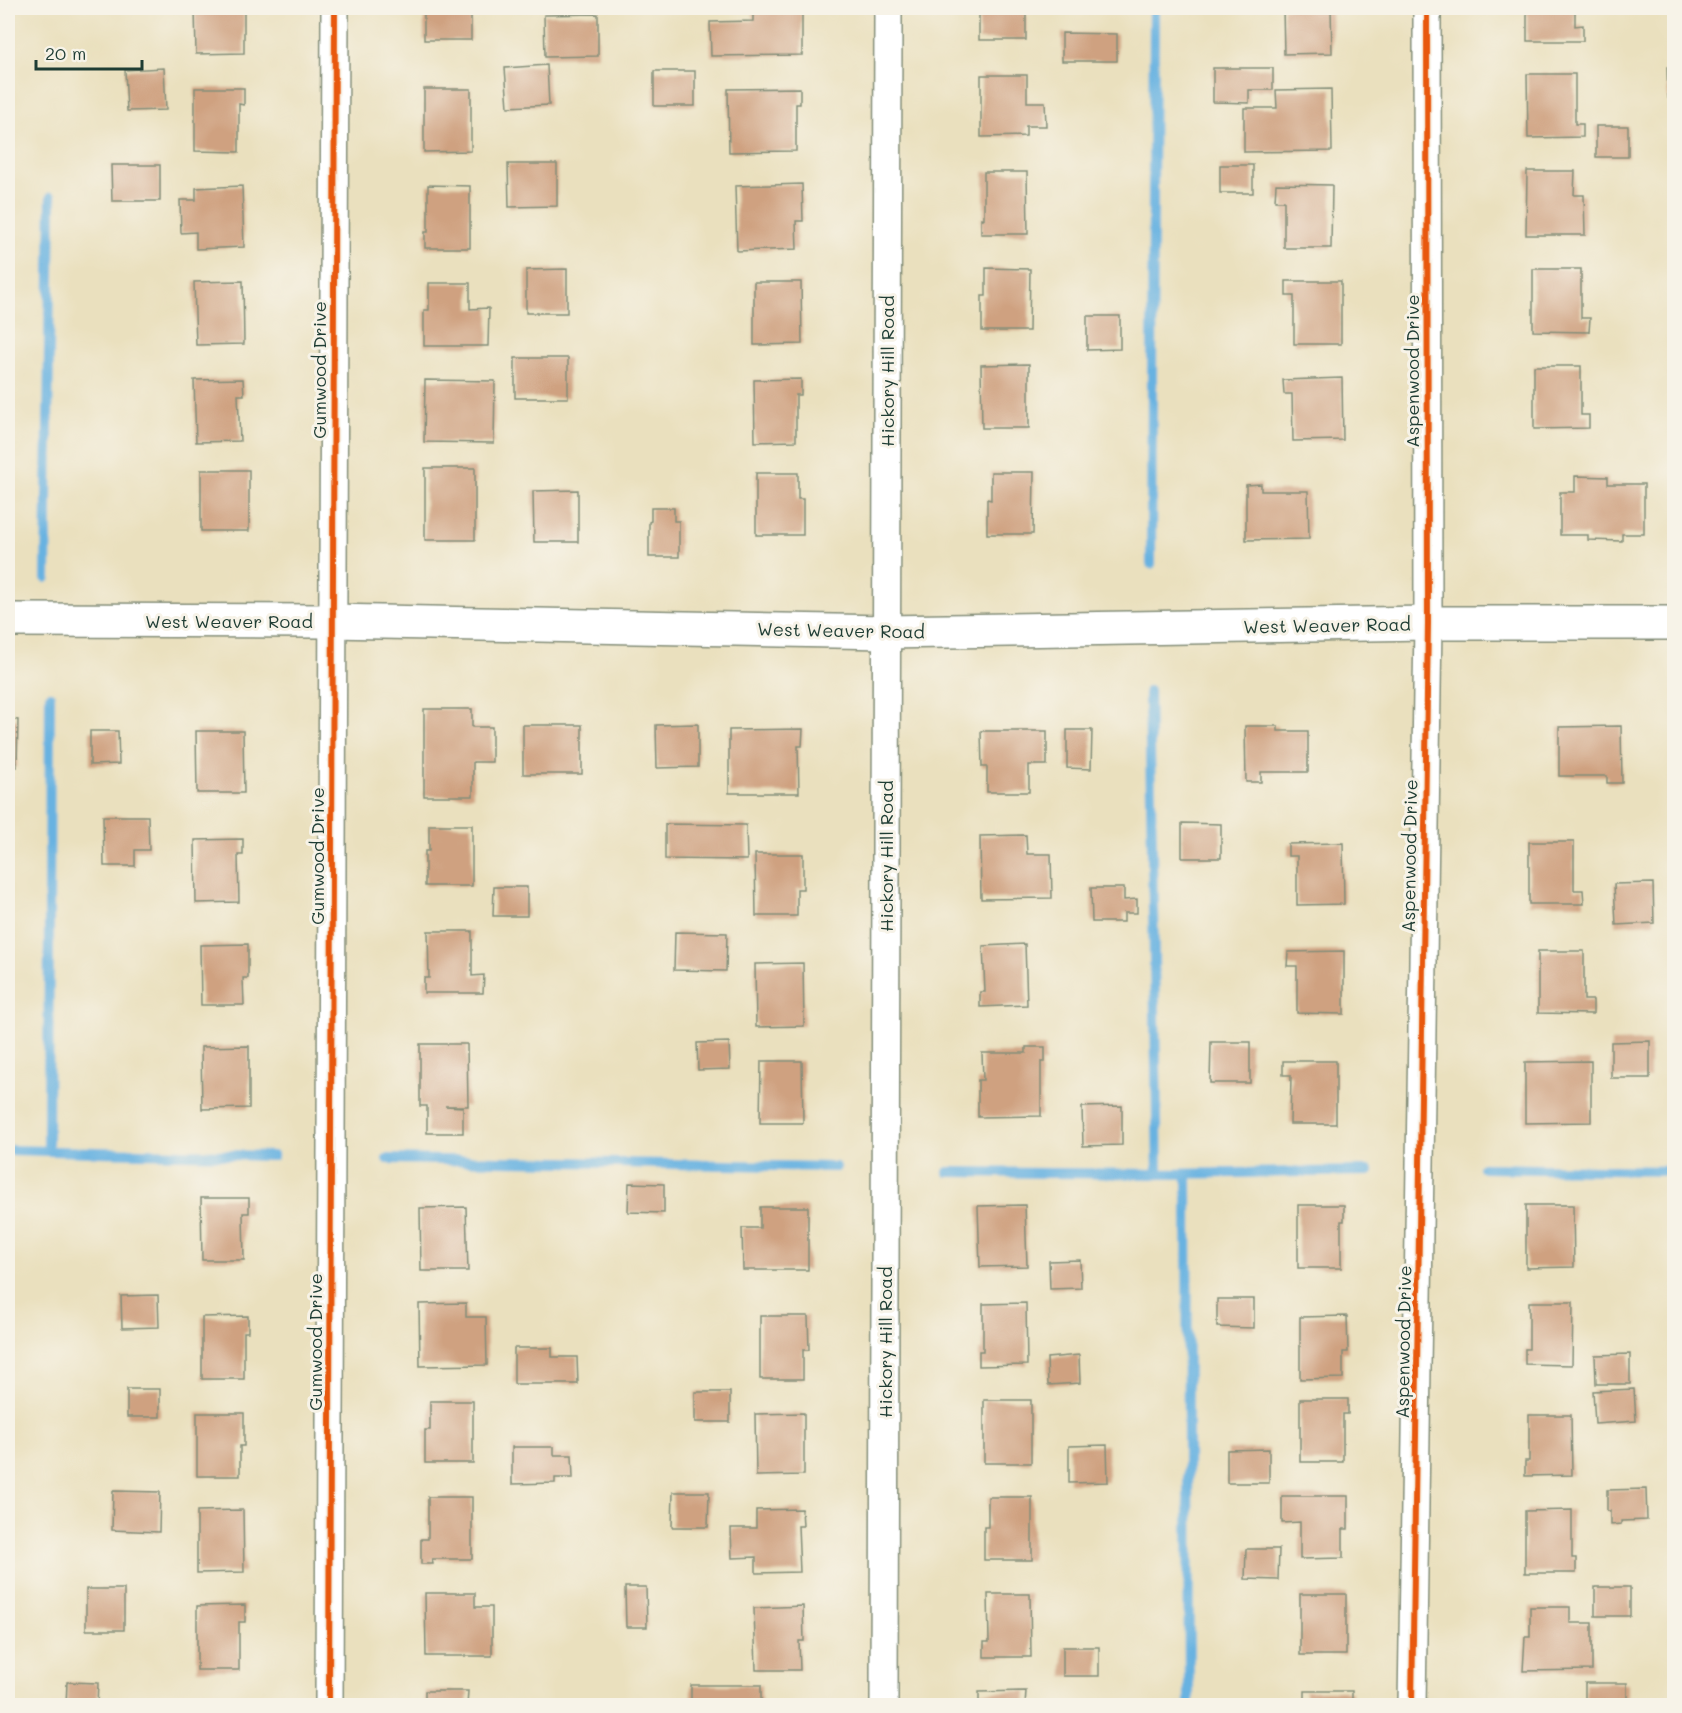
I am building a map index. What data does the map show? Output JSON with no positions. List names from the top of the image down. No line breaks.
{"streets":{"street":["Gumwood Drive","Hickory Hill Road","Aspenwood Drive","West Weaver Road"]},"crossings":[["Gumwood Drive","West Weaver Road"],["Hickory Hill Road","West Weaver Road"],["Aspenwood Drive","West Weaver Road"]],"scale_bar":"20 m"}
